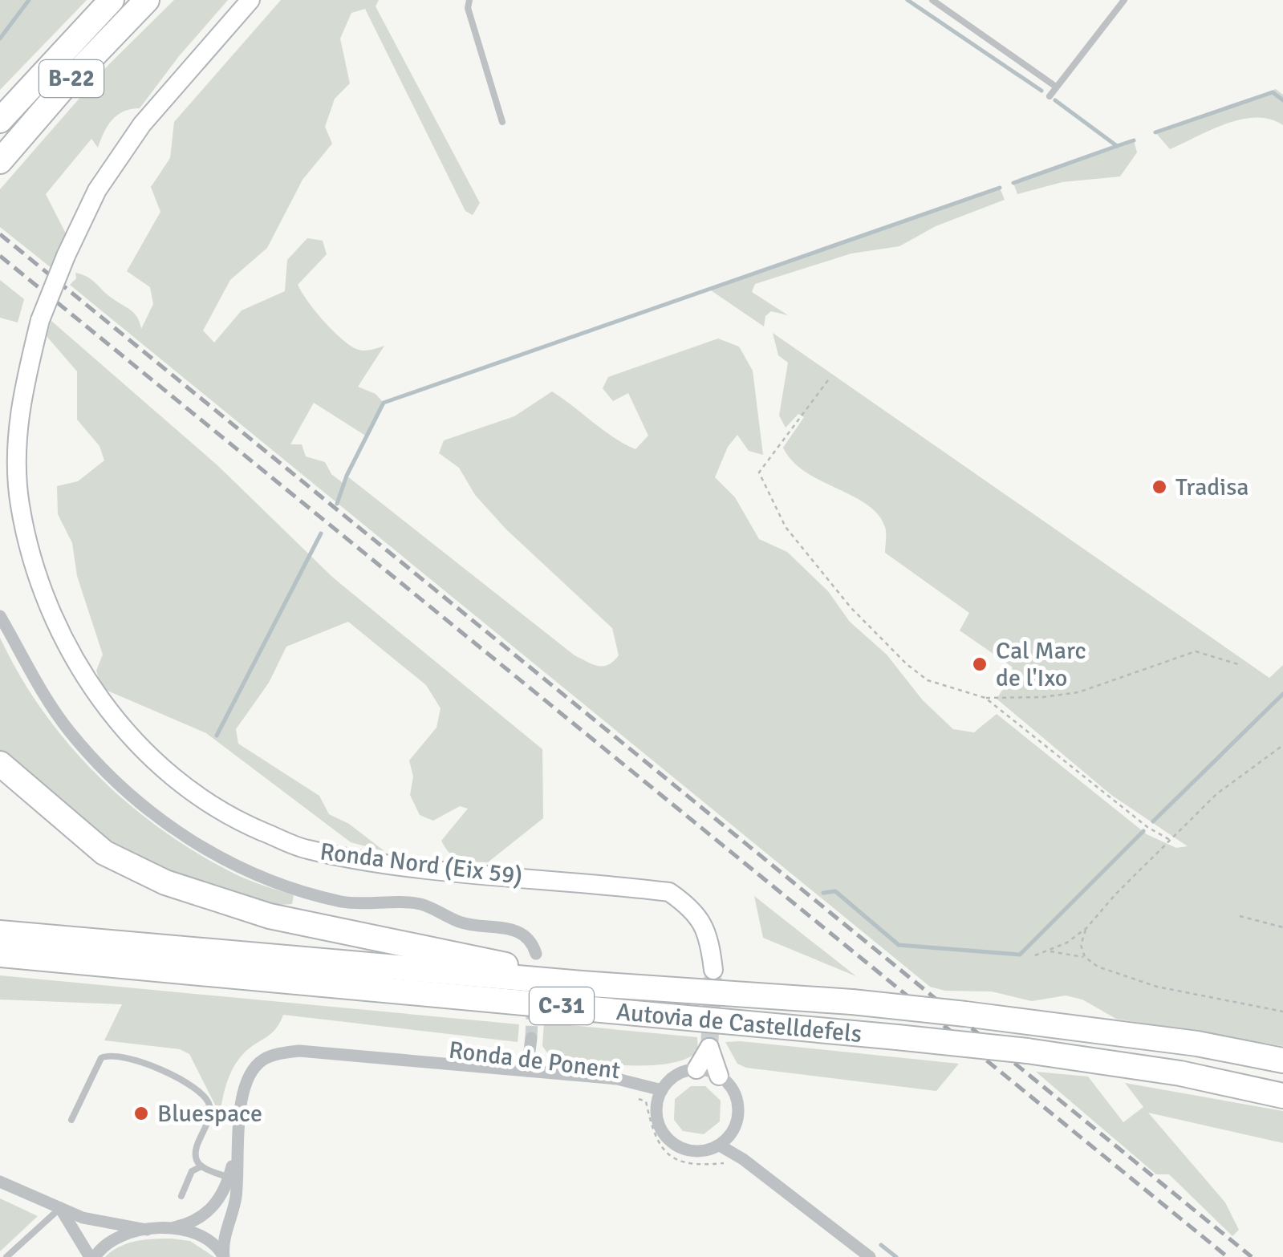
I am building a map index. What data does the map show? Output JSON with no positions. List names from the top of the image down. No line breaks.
{"streets":{"highway":["B-22","C-31","Autovia de Castelldefels"],"main road":["Ronda Nord (Eix 59)"],"street":["Ronda de Ponent"]},"places":["Tradisa","Cal Marc de l'Ixo","Bluespace"]}
